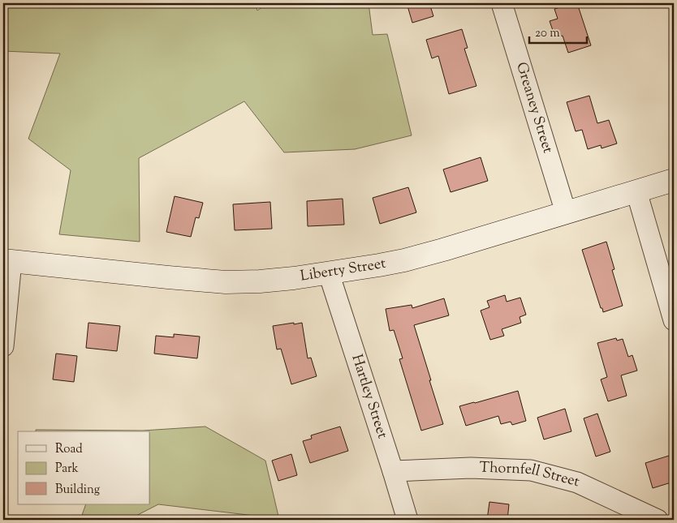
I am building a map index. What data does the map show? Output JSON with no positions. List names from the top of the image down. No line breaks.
{"streets":{"main road":["Liberty Street"],"street":["Greaney Street","Hartley Street","Thornfell Street"]},"crossings":[["Greaney Street","Liberty Street"],["Liberty Street","Hartley Street"],["Hartley Street","Thornfell Street"]],"legend":["Road","Park","Building"],"scale_bar":"20 m"}
